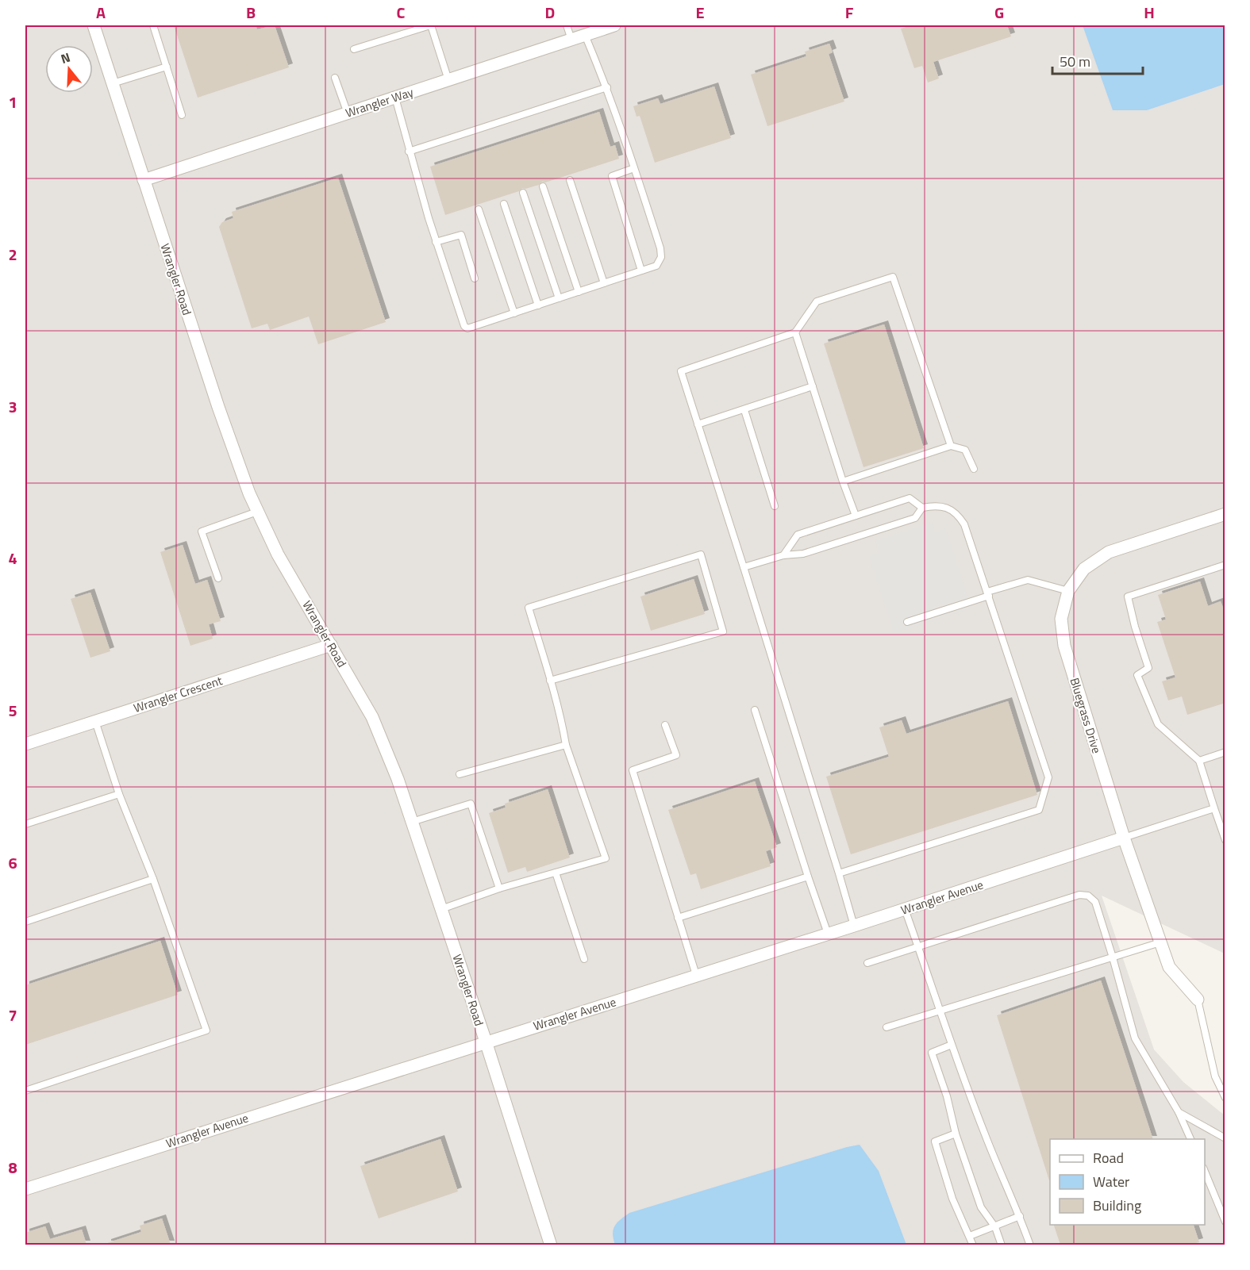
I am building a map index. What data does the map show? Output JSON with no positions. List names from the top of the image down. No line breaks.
{"streets":{"street":["Wrangler Way","Wrangler Road","Wrangler Crescent","Bluegrass Drive","Wrangler Avenue"]},"crossings":[["Wrangler Way","Wrangler Road"],["Wrangler Road","Wrangler Crescent"],["Wrangler Road","Wrangler Avenue"],["Bluegrass Drive","Wrangler Avenue"]],"legend":["Road","Water","Building"],"scale_bar":"50 m","north":"top","grid":{"columns":["A","B","C","D","E","F","G","H"],"rows":["1","2","3","4","5","6","7","8"]}}
